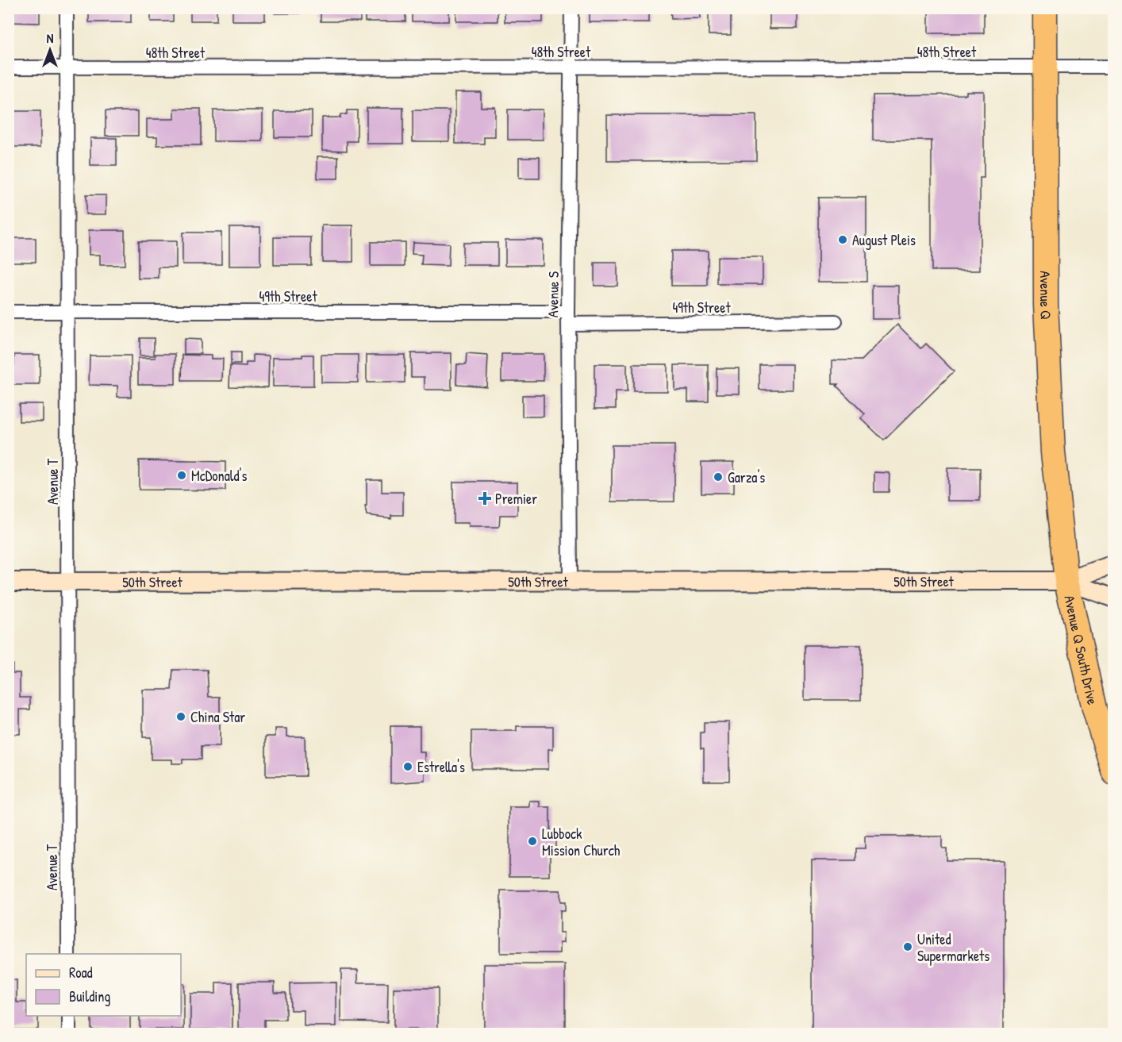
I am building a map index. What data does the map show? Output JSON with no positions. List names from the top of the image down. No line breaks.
{"streets":{"highway":["Avenue Q","Avenue Q South Drive"],"main road":["50th Street"],"street":["48th Street","Avenue S","49th Street","Avenue T"]},"crossings":[["48th Street","Avenue S"],["48th Street","Avenue Q"],["48th Street","Avenue T"],["Avenue S","49th Street"],["Avenue S","50th Street"],["Avenue Q","50th Street"],["Avenue Q","Avenue Q South Drive"],["49th Street","Avenue T"],["Avenue T","50th Street"],["50th Street","Avenue Q South Drive"]],"places":{"other":["August Pleis","McDonald's","Garza's","China Star","Estrella's","Lubbock Mission Church","United Supermarkets"],"health":["Premier"]},"legend":["Road","Building"],"north":"top"}
